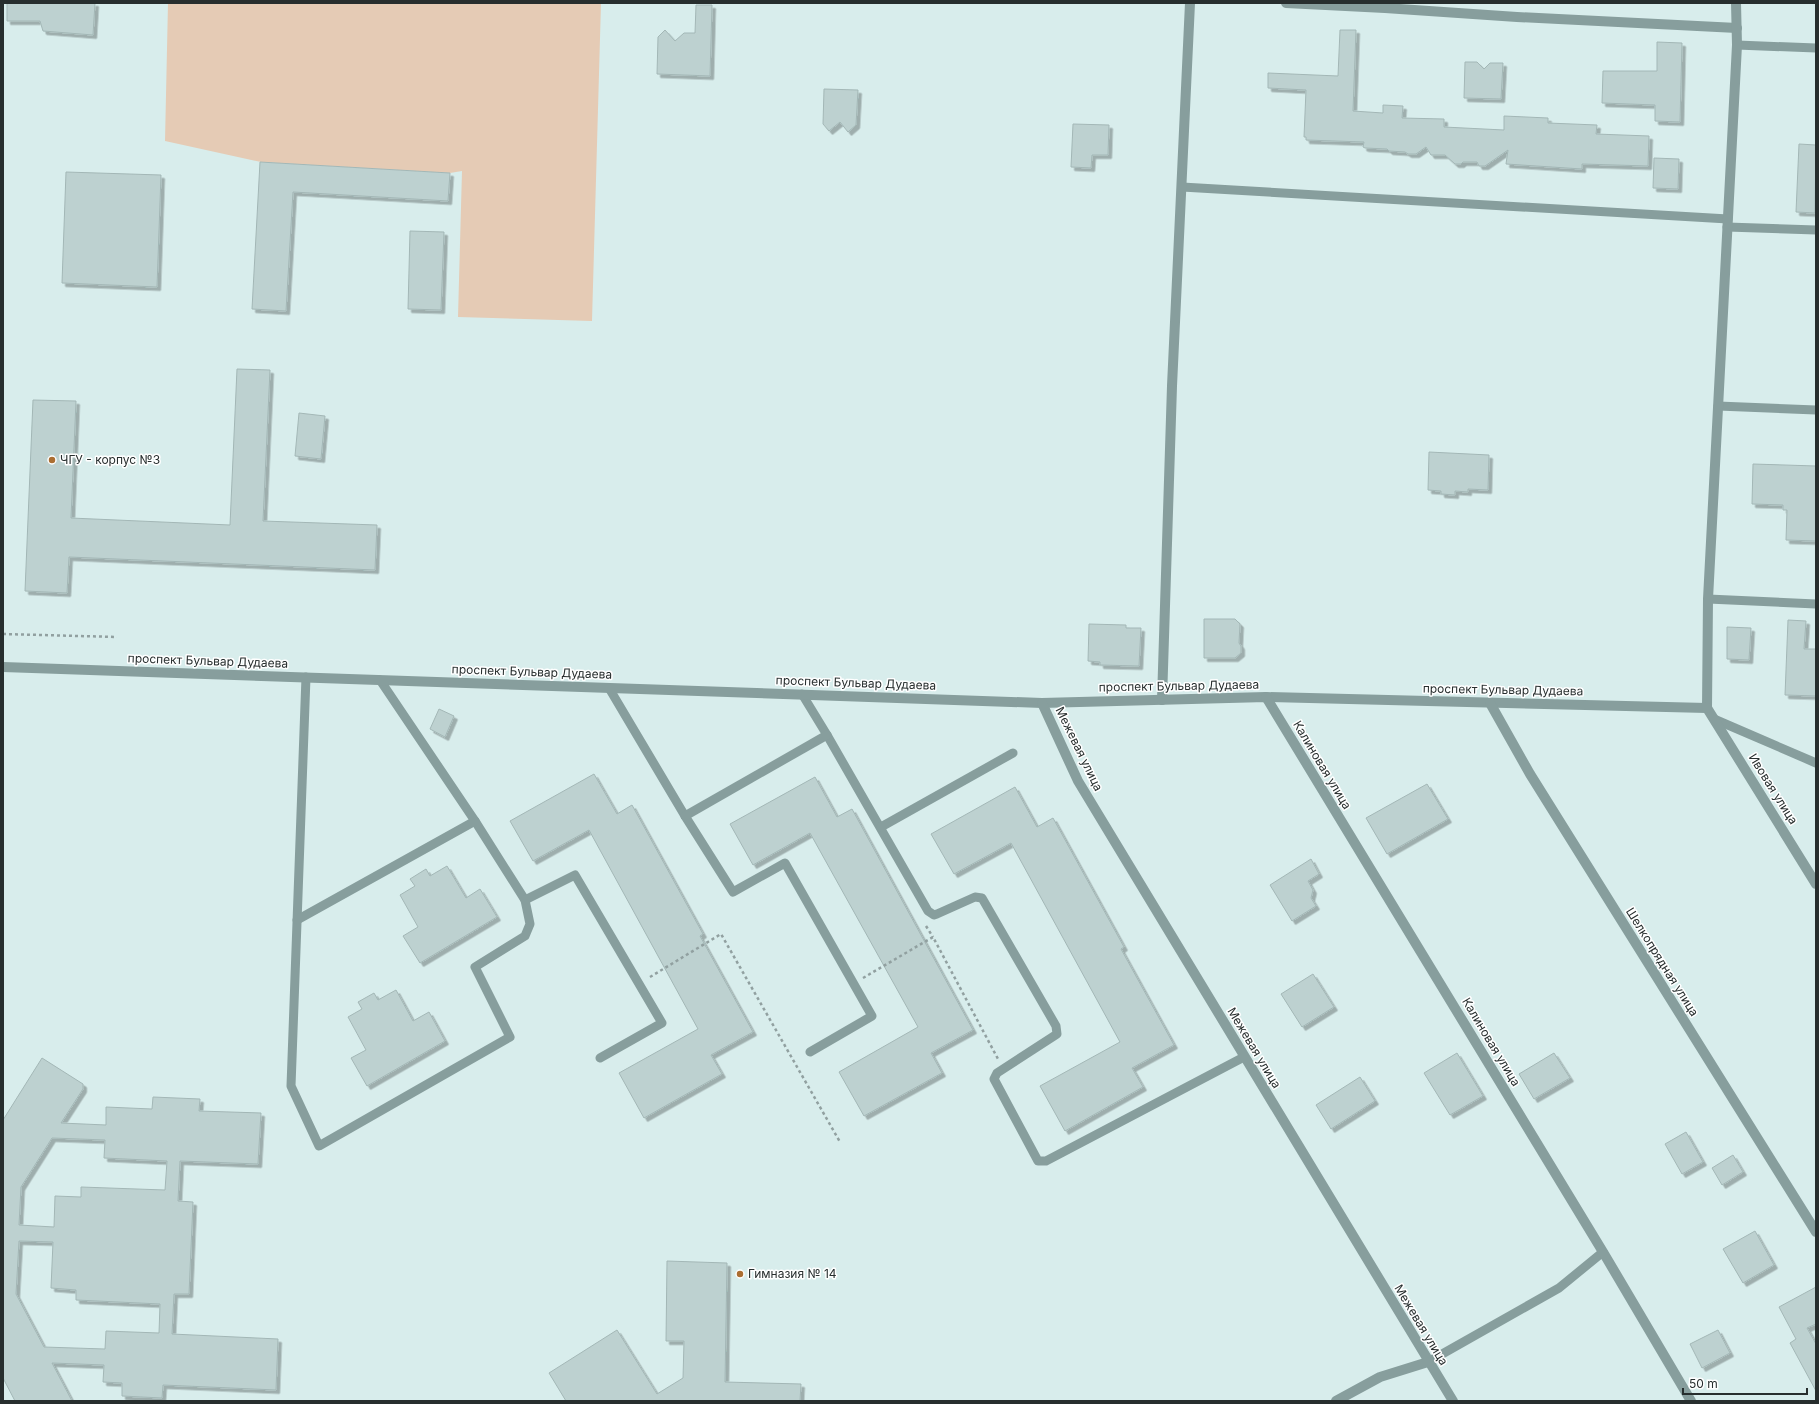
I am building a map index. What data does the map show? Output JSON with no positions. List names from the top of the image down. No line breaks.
{"streets":{"street":["проспект Бульвар Дудаева","Межевая улица","Калиновая улица","Ивовая улица","Шелкопрядная улица"]},"crossings":[["проспект Бульвар Дудаева","Межевая улица"],["проспект Бульвар Дудаева","Калиновая улица"],["проспект Бульвар Дудаева","Ивовая улица"],["проспект Бульвар Дудаева","Шелкопрядная улица"]],"places":["ЧГУ - корпус №3","Гимназия № 14"],"scale_bar":"50 m"}
